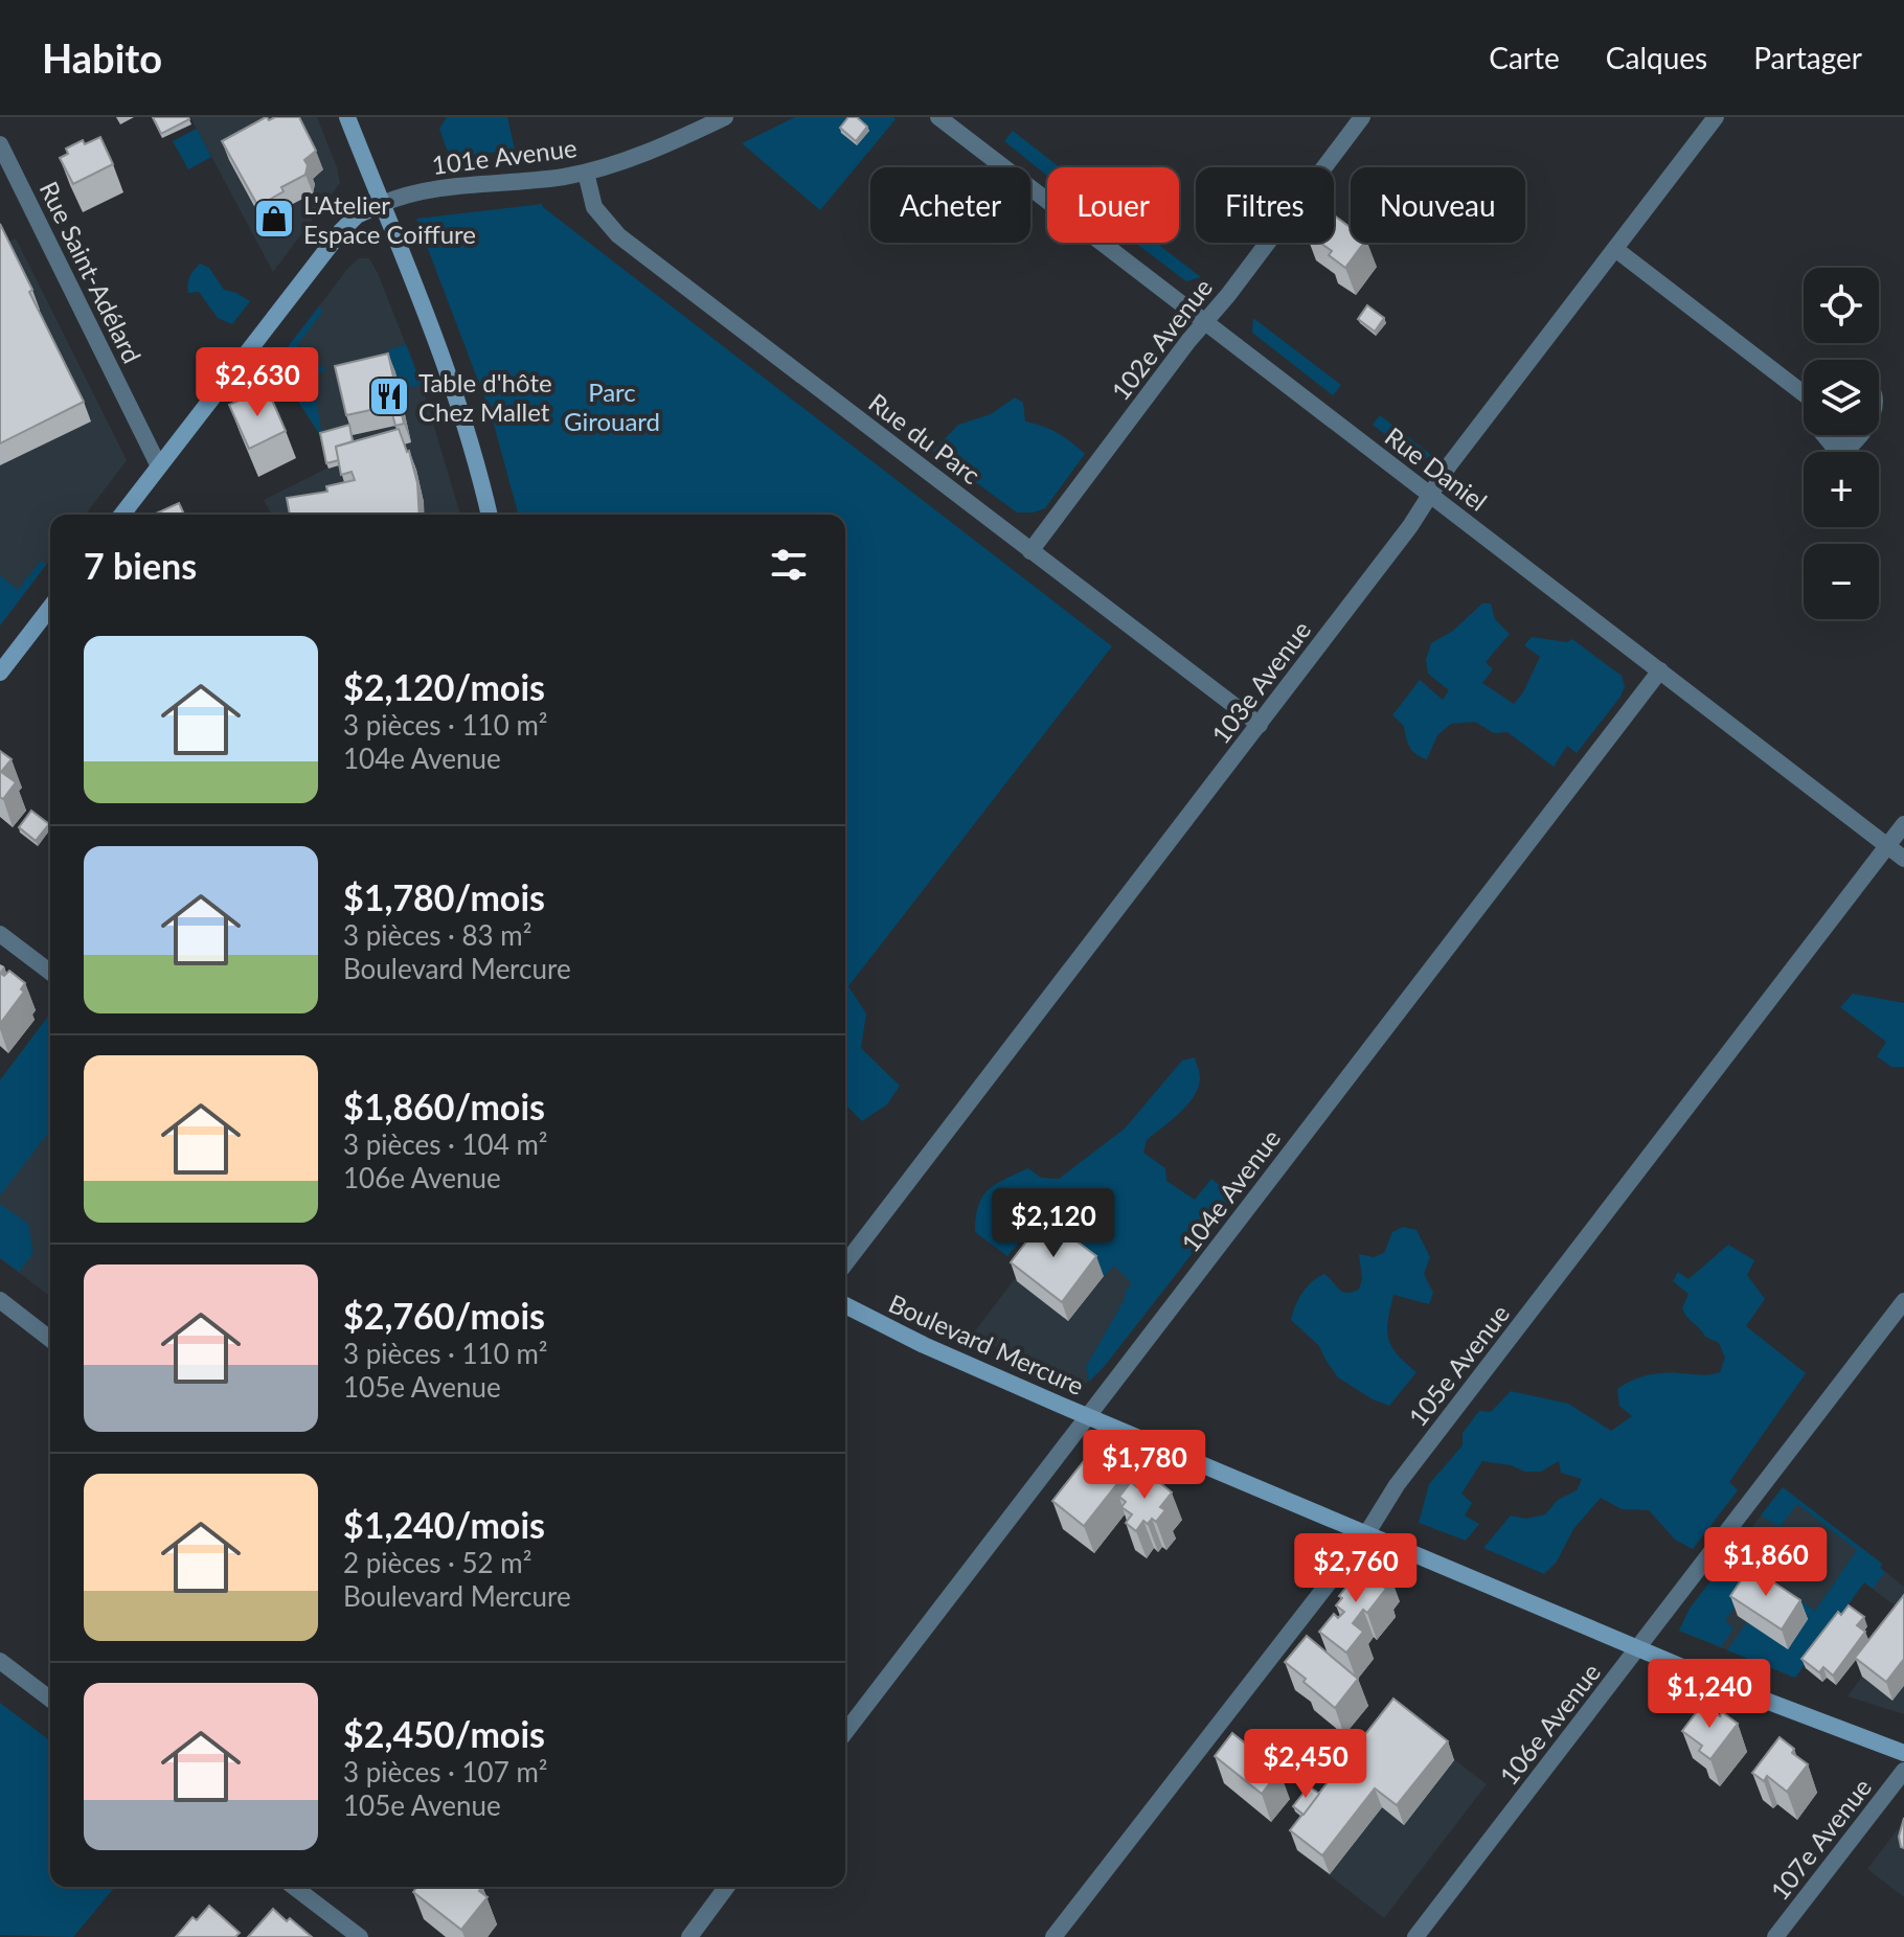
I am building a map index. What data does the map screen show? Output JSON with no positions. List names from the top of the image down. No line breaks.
{"streets":{"street":["101e Avenue","Rue Saint-Adélard","102e Avenue","Rue du Parc","Rue Daniel","103e Avenue","104e Avenue","Boulevard Mercure","105e Avenue","106e Avenue","107e Avenue"]},"crossings":[["101e Avenue","Rue du Parc"],["102e Avenue","Rue du Parc"],["102e Avenue","Rue Daniel"],["Rue du Parc","103e Avenue"],["Rue Daniel","103e Avenue"],["Rue Daniel","104e Avenue"],["Rue Daniel","105e Avenue"],["104e Avenue","Boulevard Mercure"],["Boulevard Mercure","105e Avenue"],["Boulevard Mercure","106e Avenue"]],"parks":["Parc Girouard"],"places":{"shop":["L'Atelier Espace Coiffure"],"restaurant":["Table d'hôte Chez Mallet"]},"page":{"header":"Habito","nav":["Carte","Calques","Partager"],"chip":["Acheter","Louer","Filtres","Nouveau"],"map_buttons":["+","−"],"price":["$2,630","$2,120","$1,780","$1,860","$2,760","$1,240","$2,450"],"heading":"7 biens","list":[{"name":"$2,120/mois","note":"3 pièces · 110 m² · 104e Avenue"},{"name":"$1,780/mois","note":"3 pièces · 83 m² · Boulevard Mercure"},{"name":"$1,860/mois","note":"3 pièces · 104 m² · 106e Avenue"},{"name":"$2,760/mois","note":"3 pièces · 110 m² · 105e Avenue"},{"name":"$1,240/mois","note":"2 pièces · 52 m² · Boulevard Mercure"},{"name":"$2,450/mois","note":"3 pièces · 107 m² · 105e Avenue"}]}}
